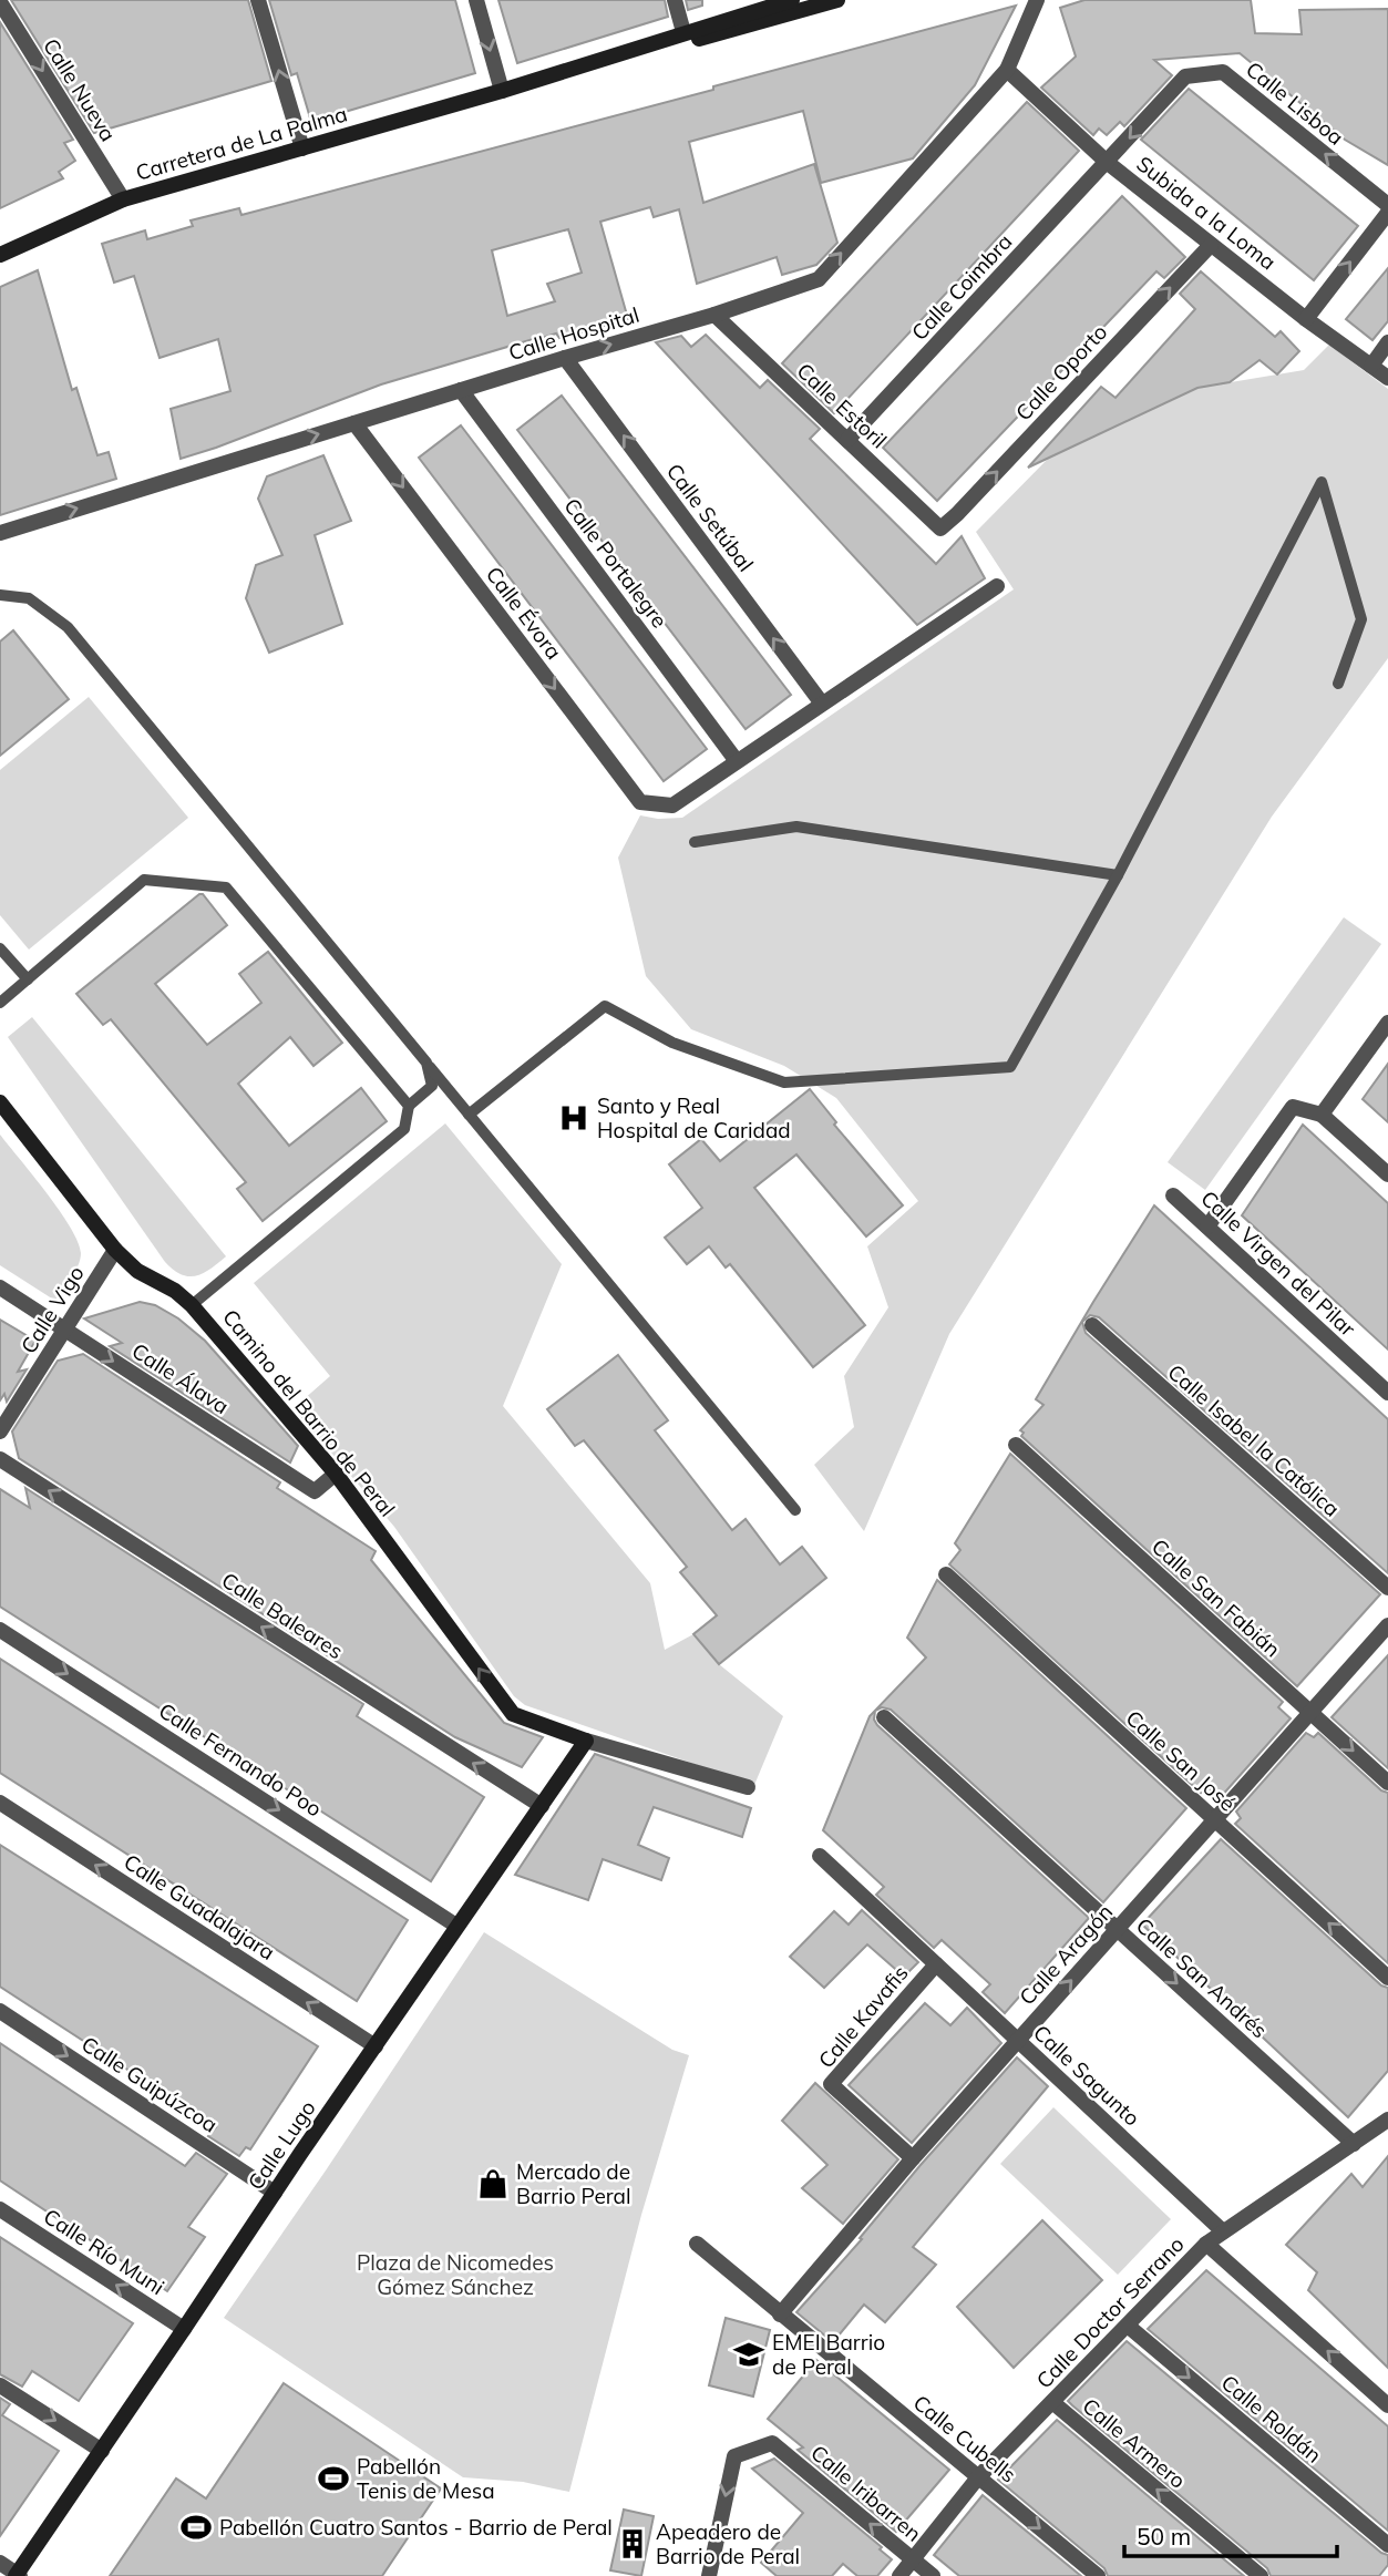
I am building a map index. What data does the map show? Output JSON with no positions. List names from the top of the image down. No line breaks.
{"streets":{"street":["Calle Nueva","Calle Lisboa","Carretera de La Palma","Subida a la Loma","Calle Coimbra","Calle Hospital","Calle Oporto","Calle Estoril","Calle Setúbal","Calle Portalegre","Calle Évora","Calle Virgen del Pilar","Calle Vigo","Calle Álava","Camino del Barrio de Peral","Calle Isabel la Católica","Calle San Fabián","Calle Baleares","Calle Fernando Poo","Calle San José","Calle Guadalajara","Calle Aragón","Calle San Andrés","Calle Kavafis","Calle Sagunto","Calle Guipúzcoa","Calle Lugo","Calle Río Muni","Calle Doctor Serrano","Calle Roldán","Calle Cubells","Calle Armero","Calle Iribarren"]},"crossings":[["Calle Nueva","Carretera de La Palma"],["Calle Lisboa","Subida a la Loma"],["Calle Lisboa","Calle Coimbra"],["Subida a la Loma","Calle Coimbra"],["Subida a la Loma","Calle Hospital"],["Subida a la Loma","Calle Oporto"],["Calle Coimbra","Calle Estoril"],["Calle Hospital","Calle Estoril"],["Calle Hospital","Calle Setúbal"],["Calle Hospital","Calle Portalegre"],["Calle Hospital","Calle Évora"],["Calle Oporto","Calle Estoril"],["Calle Portalegre","Calle Évora"],["Calle Vigo","Calle Álava"],["Calle Vigo","Camino del Barrio de Peral"],["Calle Álava","Camino del Barrio de Peral"],["Camino del Barrio de Peral","Calle Lugo"],["Calle San Fabián","Calle Aragón"],["Calle Baleares","Calle Lugo"],["Calle Fernando Poo","Calle Lugo"],["Calle San José","Calle Aragón"],["Calle Guadalajara","Calle Lugo"],["Calle Aragón","Calle San Andrés"],["Calle Aragón","Calle Kavafis"],["Calle Aragón","Calle Sagunto"],["Calle Aragón","Calle Cubells"],["Calle San Andrés","Calle Doctor Serrano"],["Calle Kavafis","Calle Sagunto"],["Calle Sagunto","Calle Doctor Serrano"],["Calle Guipúzcoa","Calle Lugo"],["Calle Lugo","Calle Río Muni"],["Calle Doctor Serrano","Calle Roldán"],["Calle Doctor Serrano","Calle Cubells"],["Calle Doctor Serrano","Calle Armero"],["Calle Doctor Serrano","Calle Iribarren"]],"one_way":["Calle Nueva","Calle Hospital","Calle Oporto","Calle Setúbal","Calle Évora","Calle Álava","Camino del Barrio de Peral","Calle Baleares","Calle Fernando Poo","Calle San José","Calle Guadalajara","Calle San Andrés","Calle Guipúzcoa","Calle Río Muni","Calle Armero"],"parks":["Plaza de Nicomedes Gómez Sánchez"],"places":{"hospital":["Santo y Real Hospital de Caridad"],"shop":["Mercado de Barrio Peral"],"school or university":["EMEI Barrio de Peral"],"sports":["Pabellón Tenis de Mesa","Pabellón Cuatro Santos - Barrio de Peral"],"building":["Apeadero de Barrio de Peral"]},"scale_bar":"50 m"}
